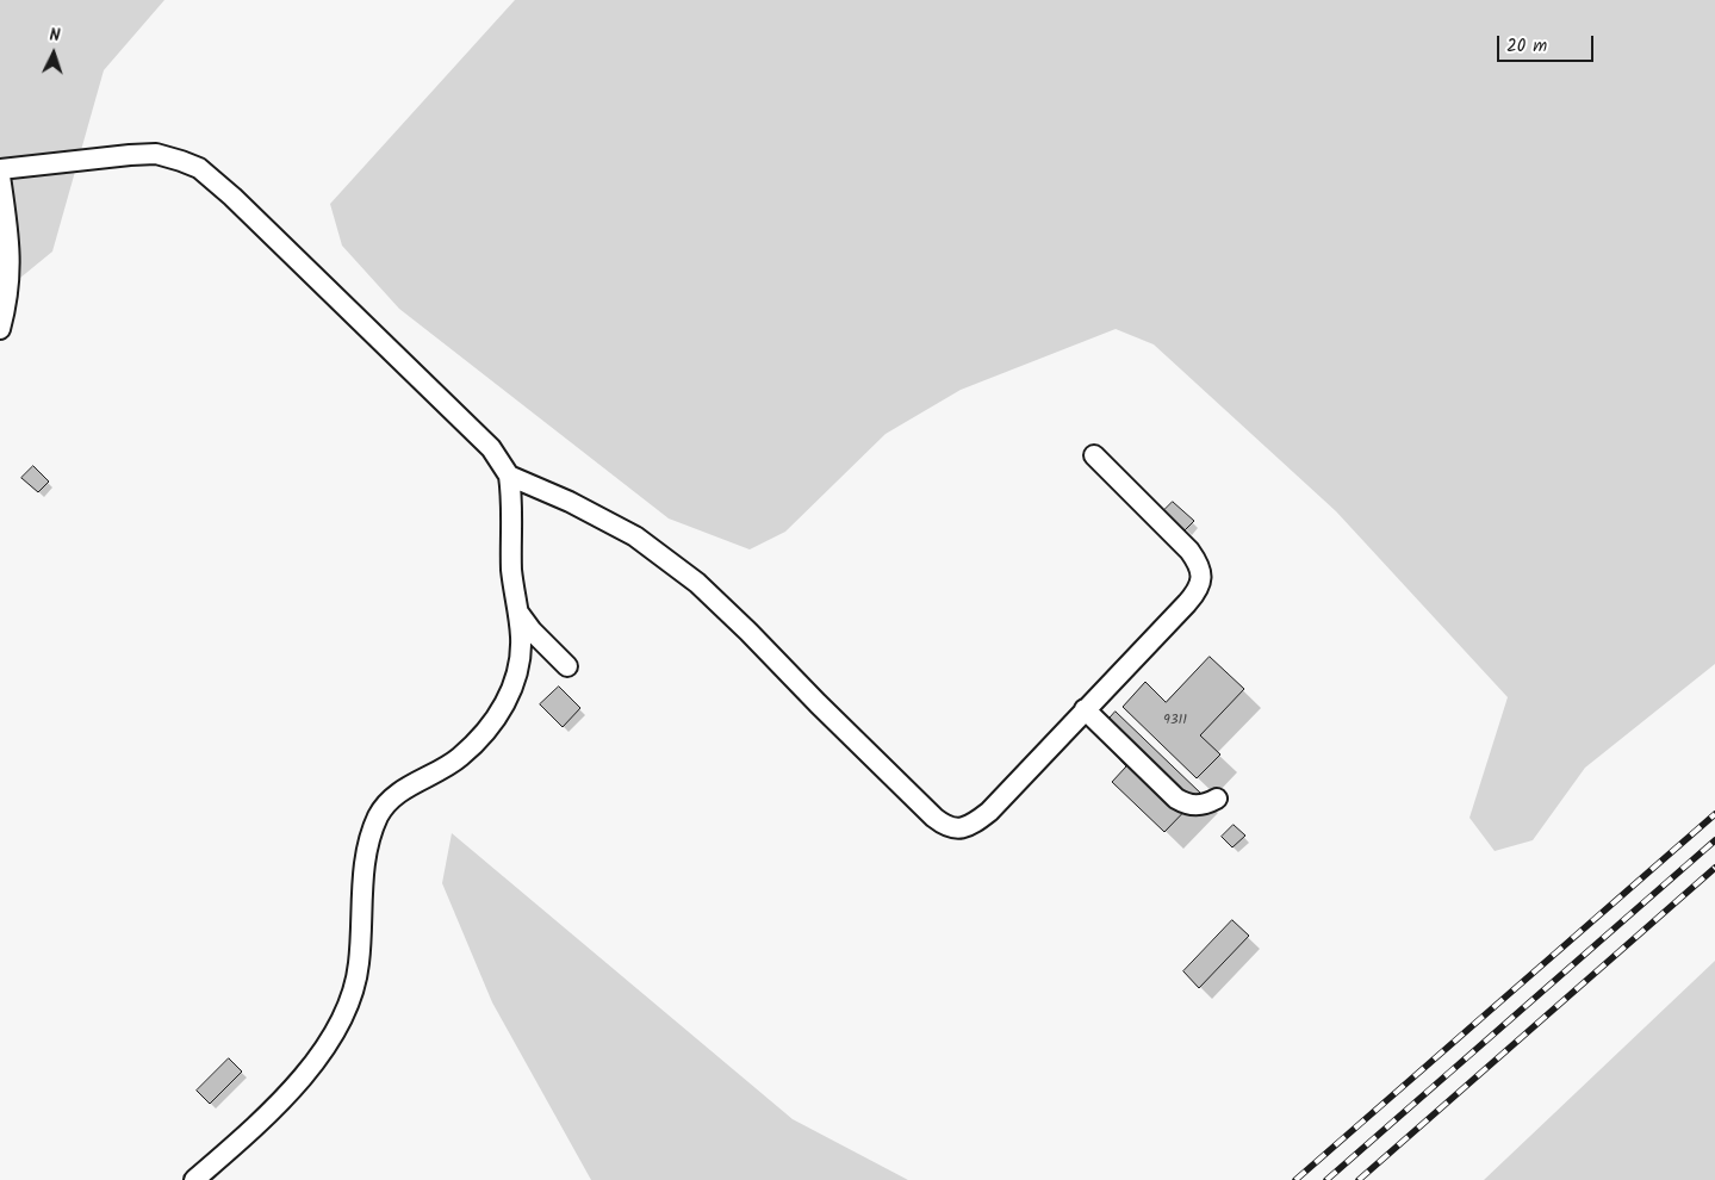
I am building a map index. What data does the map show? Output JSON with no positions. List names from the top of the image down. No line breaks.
{"house_numbers":["9311"],"scale_bar":"20 m","north":"top"}
